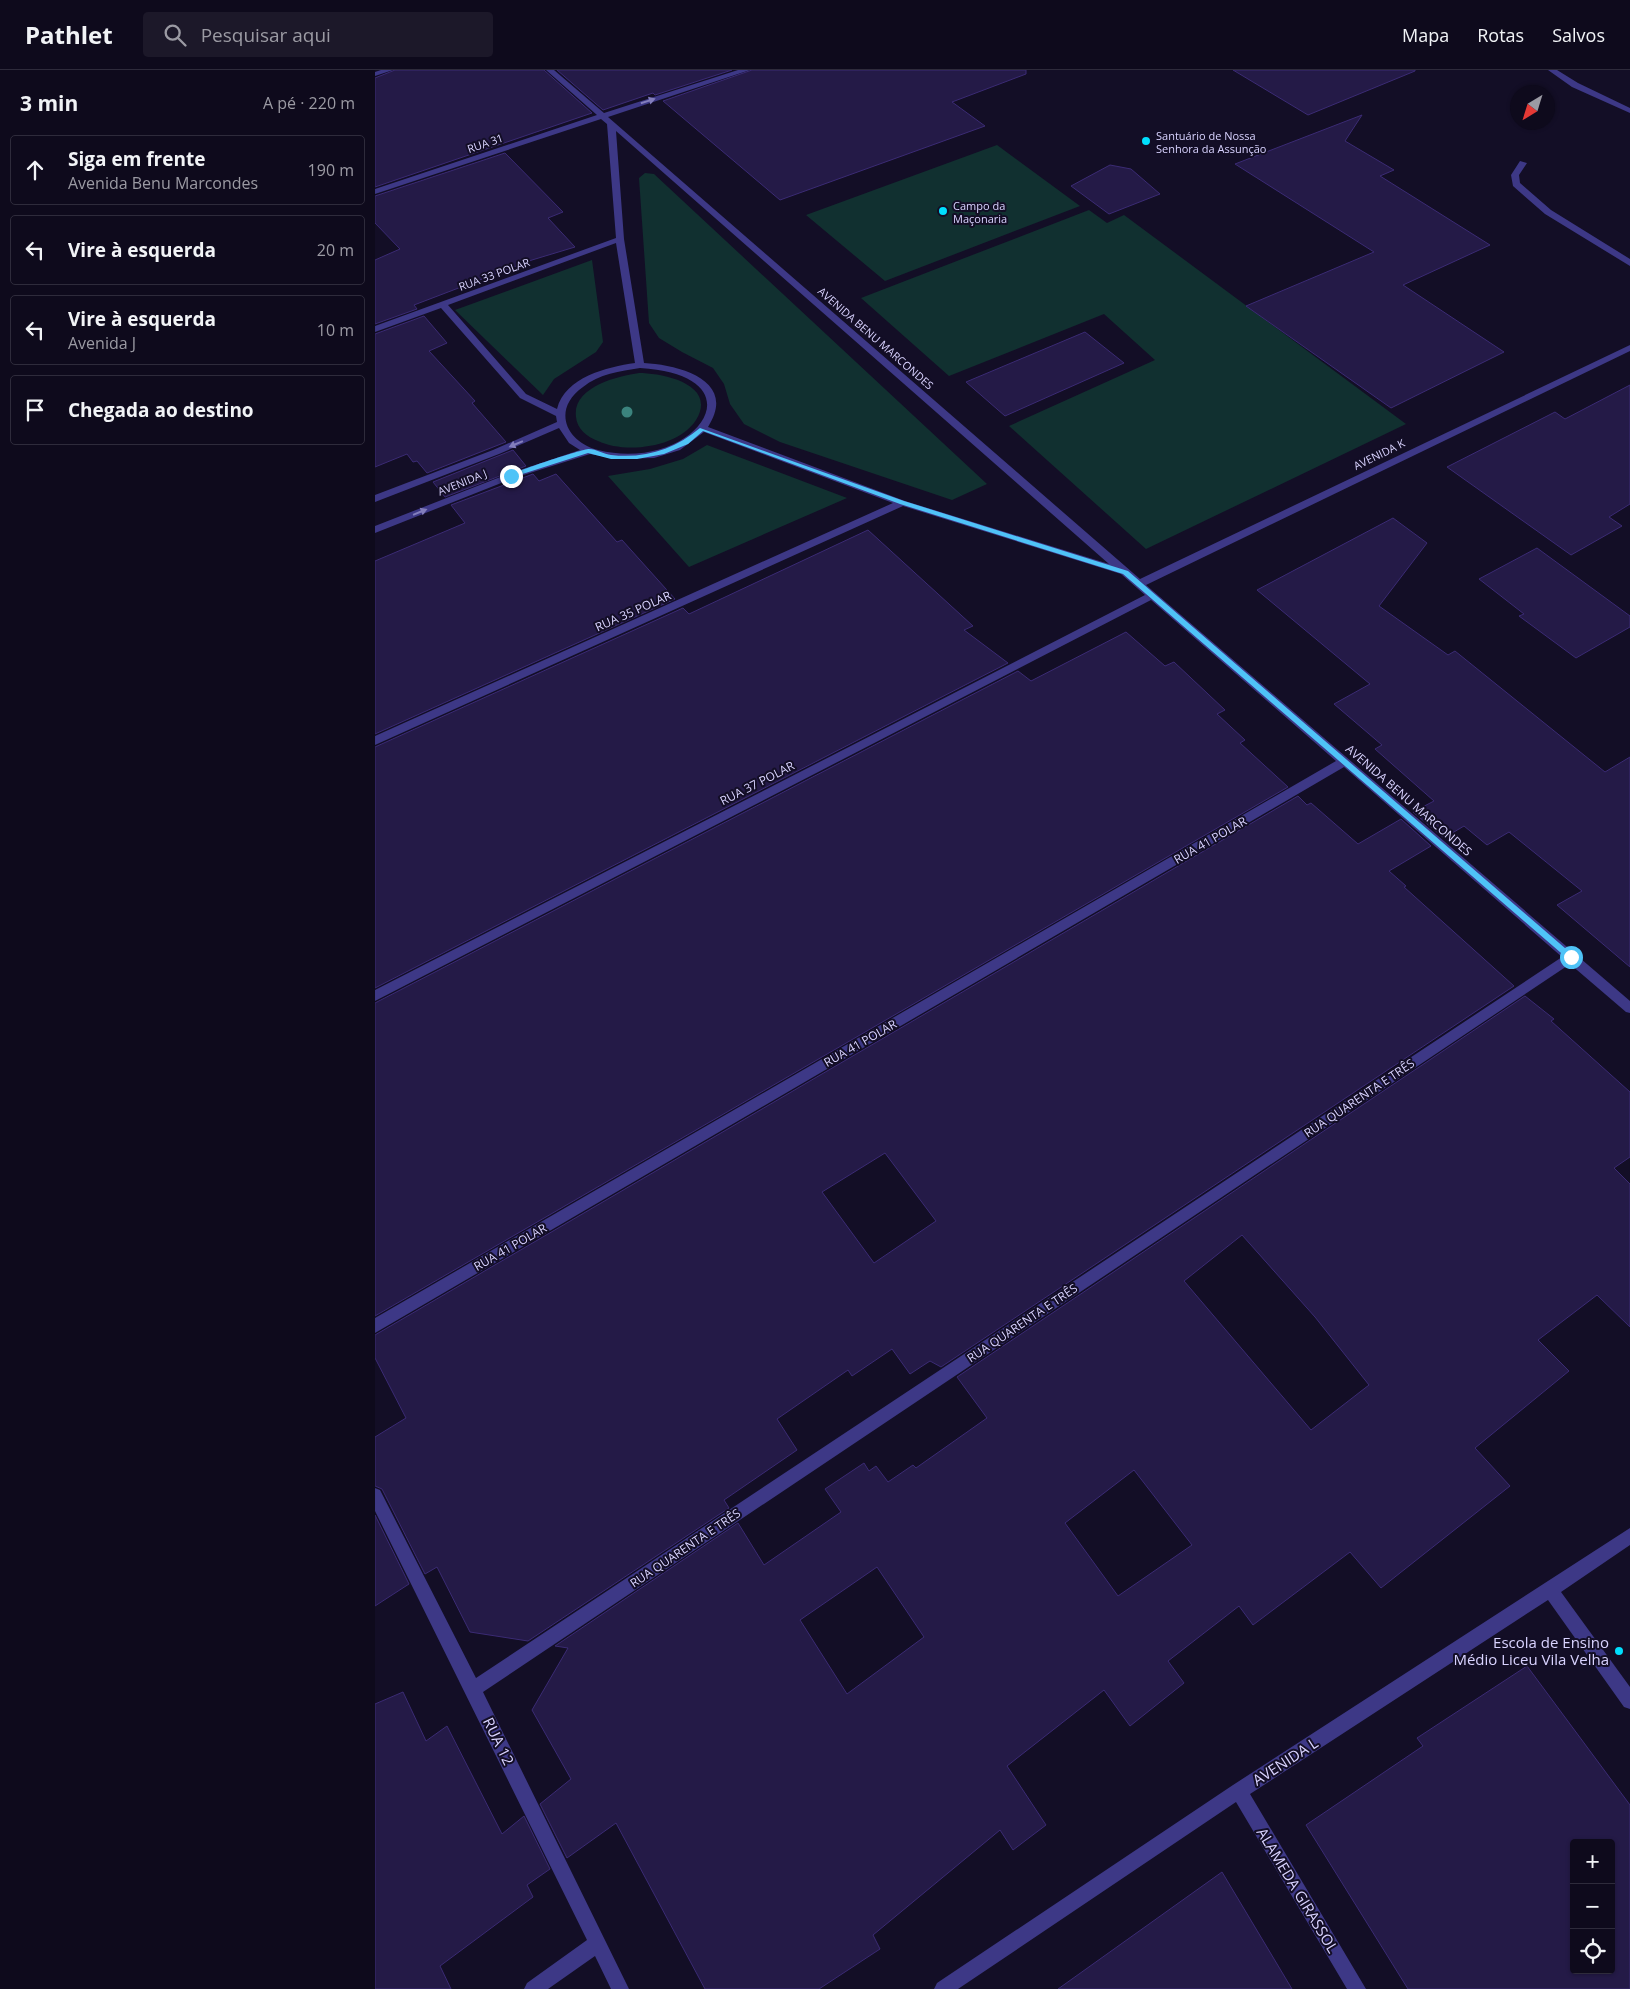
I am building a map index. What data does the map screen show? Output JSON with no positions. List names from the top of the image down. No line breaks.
{"streets":{"street":["RUA 31","RUA 33 POLAR","AVENIDA BENU MARCONDES","AVENIDA K","AVENIDA J","RUA 35 POLAR","RUA 37 POLAR","RUA 41 POLAR","RUA QUARENTA E TRÊS","RUA 12","AVENIDA L","ALAMEDA GIRASSOL"]},"crossings":[["RUA 31","AVENIDA BENU MARCONDES"],["AVENIDA BENU MARCONDES","AVENIDA K"],["AVENIDA BENU MARCONDES","AVENIDA J"],["AVENIDA BENU MARCONDES","RUA 35 POLAR"],["AVENIDA BENU MARCONDES","RUA 37 POLAR"],["AVENIDA BENU MARCONDES","RUA 41 POLAR"],["AVENIDA BENU MARCONDES","RUA QUARENTA E TRÊS"],["RUA QUARENTA E TRÊS","RUA 12"],["AVENIDA L","ALAMEDA GIRASSOL"]],"one_way":["RUA 31"],"places":["Santuário de Nossa Senhora da Assunção","Campo da Maçonaria","Escola de Ensino Médio Liceu Vila Velha"],"north":"bottom left","page":{"header":"Pathlet","search":"Pesquisar aqui","nav":["Mapa","Rotas","Salvos"],"heading":["3 min","A pé · 220 m"],"list":[["Siga em frente","Avenida Benu Marcondes","190 m"],["Vire à esquerda","20 m"],["Vire à esquerda","Avenida J","10 m"],"Chegada ao destino"],"map_buttons":["+","−"]}}
